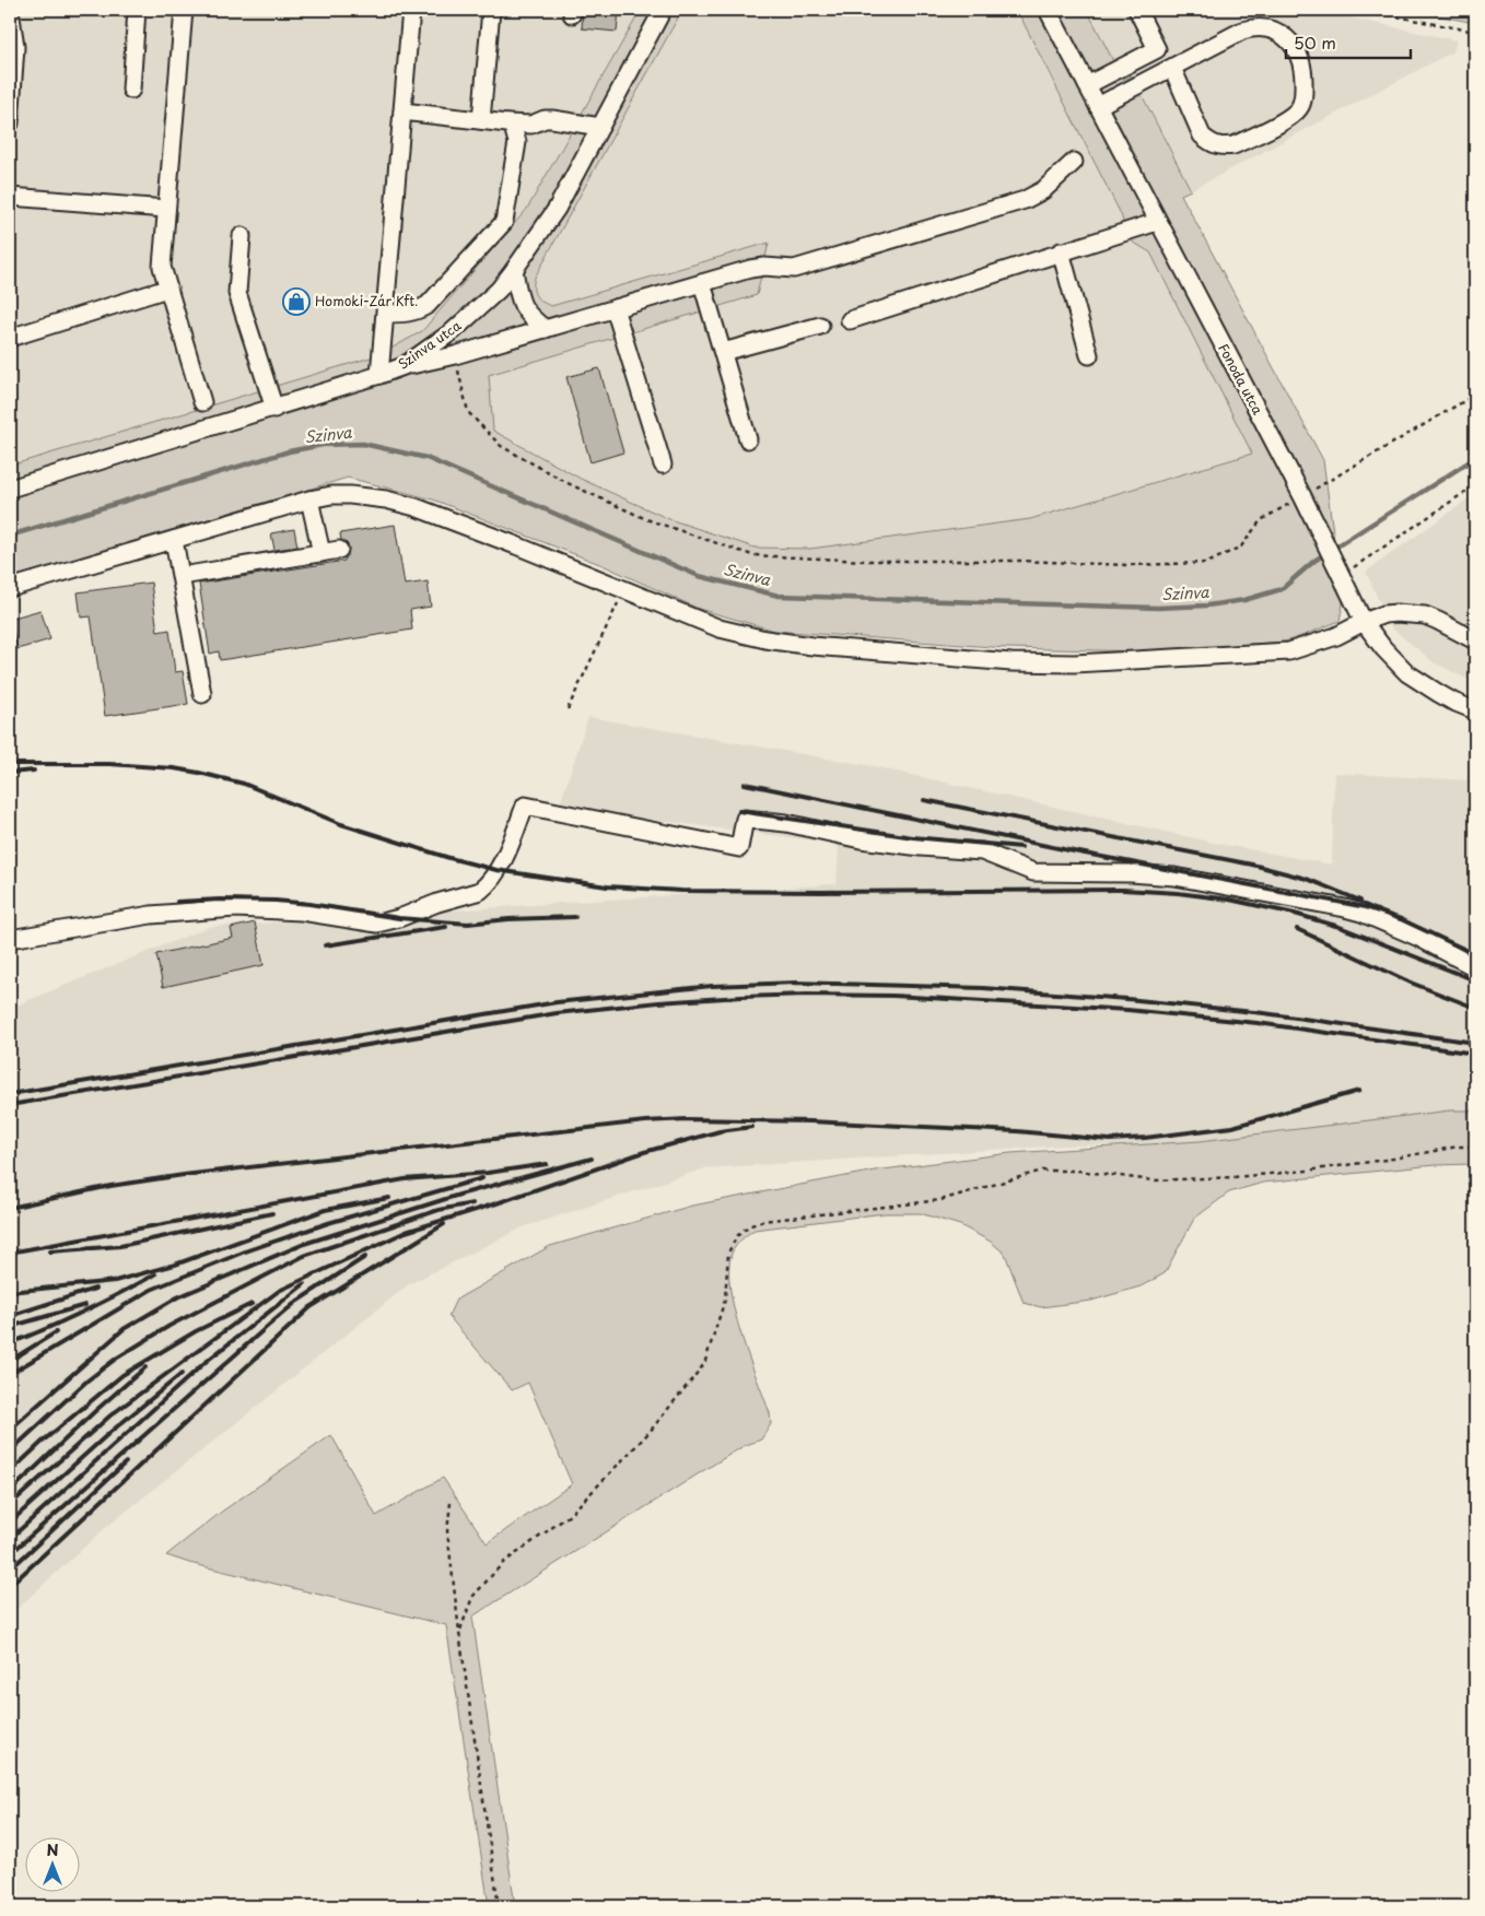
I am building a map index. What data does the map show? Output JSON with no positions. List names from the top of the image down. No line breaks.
{"streets":{"street":["Szinva utca","Fonoda utca"]},"water":["Szinva"],"places":{"shop":["Homoki-Zár Kft."]},"scale_bar":"50 m","north":"top"}
